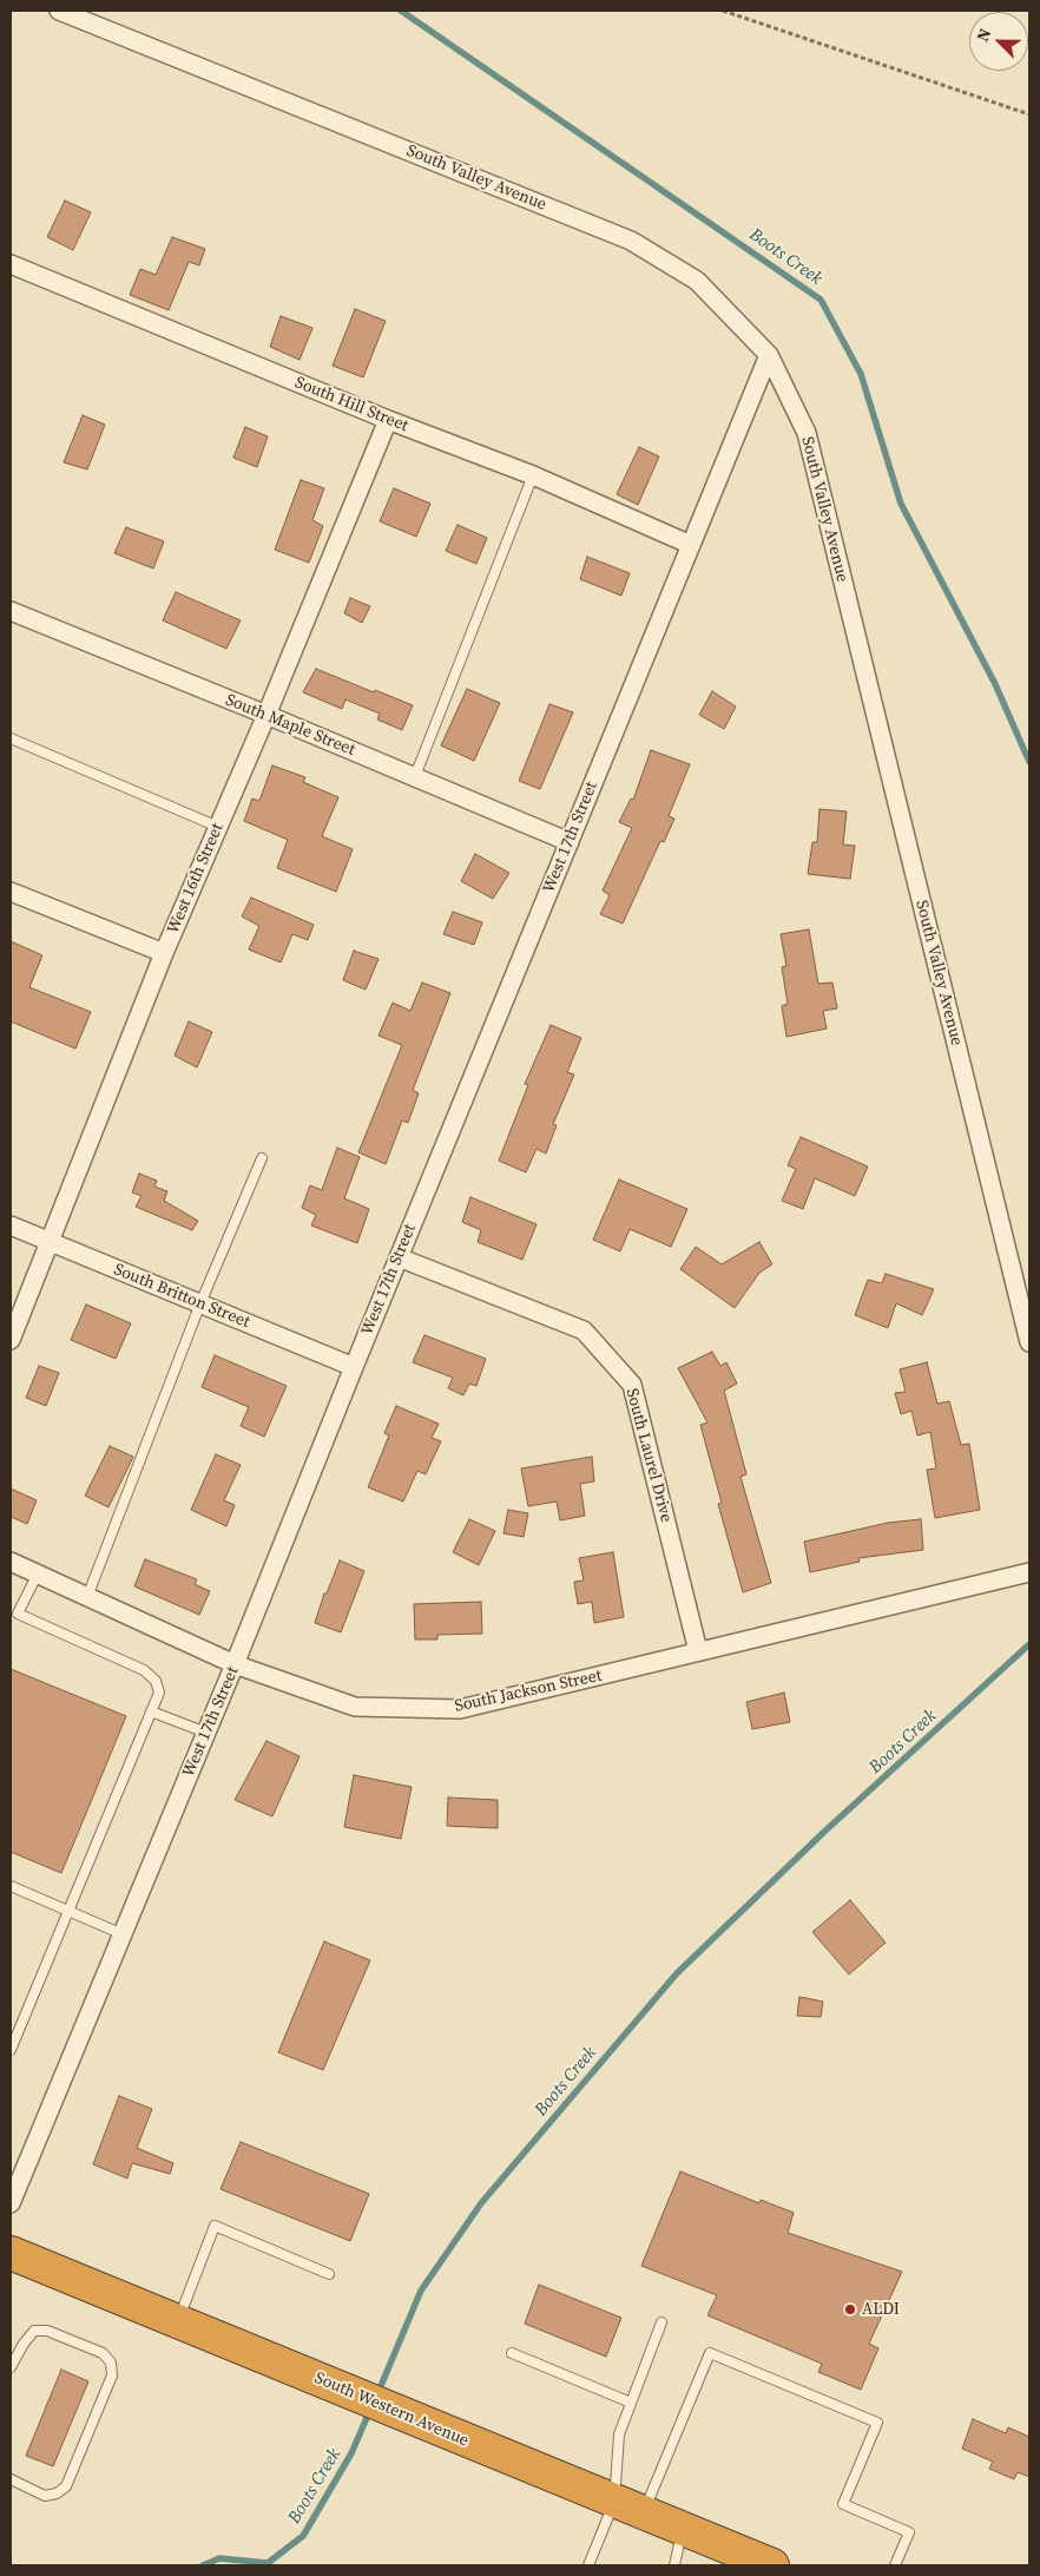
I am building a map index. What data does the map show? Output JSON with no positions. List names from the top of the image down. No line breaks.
{"streets":{"highway":["South Western Avenue"],"street":["South Valley Avenue","South Hill Street","South Maple Street","West 17th Street","West 16th Street","South Britton Street","South Laurel Drive","South Jackson Street"]},"crossings":[["South Valley Avenue","West 17th Street"],["South Hill Street","West 17th Street"],["South Hill Street","West 16th Street"],["South Maple Street","West 17th Street"],["South Maple Street","West 16th Street"],["West 17th Street","South Britton Street"],["West 17th Street","South Laurel Drive"],["West 17th Street","South Jackson Street"],["West 16th Street","South Britton Street"],["South Laurel Drive","South Jackson Street"]],"water":["Boots Creek"],"places":["ALDI"],"north":"top left"}
